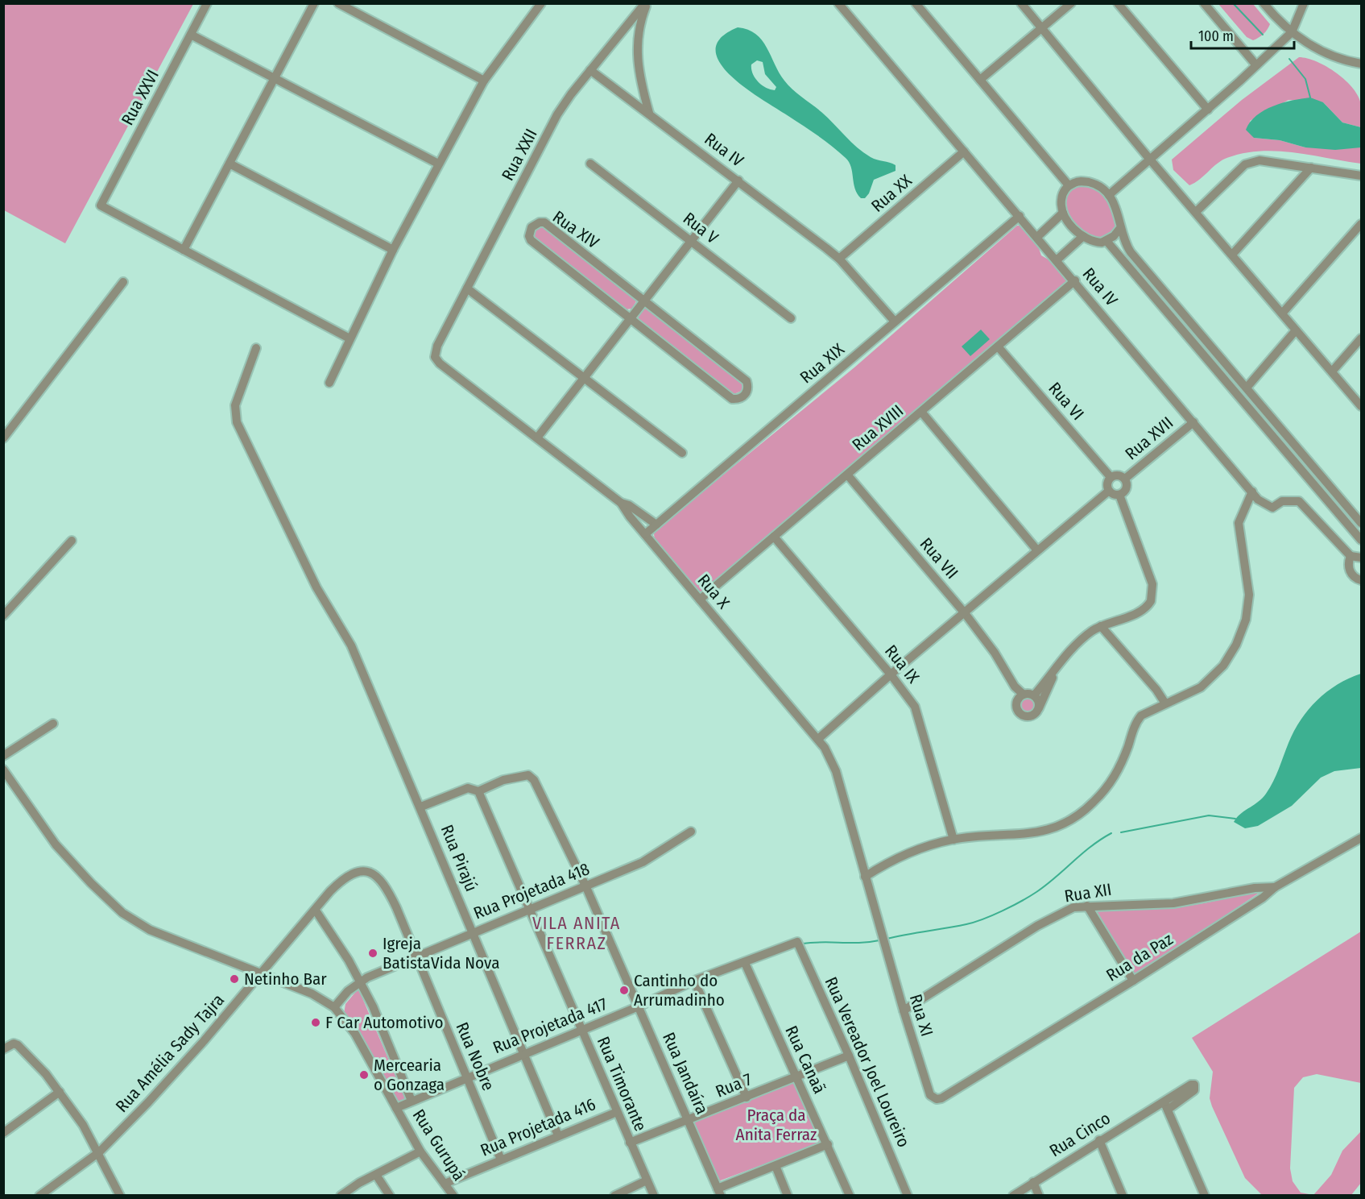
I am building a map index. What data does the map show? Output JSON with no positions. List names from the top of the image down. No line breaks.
{"streets":{"street":["Rua XXVI","Rua IV","Rua XXII","Rua XX","Rua V","Rua XIV","Rua XIX","Rua VI","Rua XVIII","Rua XVII","Rua VII","Rua X","Rua IX","Rua Pirajú","Rua Projetada 418","Rua XII","Rua da Paz","Rua XI","Rua Projetada 417","Rua Amélia Sady Tajra","Rua Nobre","Rua Canaã","Rua Vereador Joel Loureiro","Rua Jandaíra","Rua Timorante","Rua 7","Rua Projetada 416","Rua Cinco","Rua Gurupá"]},"crossings":[["Rua IV","Rua XXII"],["Rua IV","Rua XX"],["Rua IV","Rua XIX"],["Rua IV","Rua XVIII"],["Rua IV","Rua XVII"],["Rua XXII","Rua X"],["Rua XIX","Rua X"],["Rua VI","Rua XVIII"],["Rua VI","Rua XVII"],["Rua XVIII","Rua VII"],["Rua XVIII","Rua X"],["Rua XVIII","Rua IX"],["Rua X","Rua XI"],["Rua Pirajú","Rua Projetada 418"],["Rua Pirajú","Rua Projetada 417"],["Rua Pirajú","Rua Projetada 416"],["Rua Projetada 418","Rua Nobre"],["Rua Projetada 418","Rua Jandaíra"],["Rua Projetada 418","Rua Timorante"],["Rua Projetada 418","Rua Gurupá"],["Rua XII","Rua da Paz"],["Rua XII","Rua XI"],["Rua da Paz","Rua XI"],["Rua Projetada 417","Rua Nobre"],["Rua Projetada 417","Rua Canaã"],["Rua Projetada 417","Rua Vereador Joel Loureiro"],["Rua Projetada 417","Rua Jandaíra"],["Rua Projetada 417","Rua Timorante"],["Rua Projetada 417","Rua Gurupá"],["Rua Amélia Sady Tajra","Rua Nobre"],["Rua Amélia Sady Tajra","Rua Gurupá"],["Rua Nobre","Rua Projetada 416"],["Rua Nobre","Rua Gurupá"],["Rua Canaã","Rua 7"],["Rua Vereador Joel Loureiro","Rua 7"],["Rua Jandaíra","Rua Timorante"],["Rua Jandaíra","Rua 7"],["Rua Timorante","Rua 7"],["Rua Timorante","Rua Projetada 416"],["Rua Projetada 416","Rua Gurupá"]],"districts":["VILA ANITA FERRAZ"],"parks":["Praça da Anita Ferraz"],"places":["Igreja BatistaVida Nova","Netinho Bar","Cantinho do Arrumadinho","F Car Automotivo","Mercearia o Gonzaga"],"scale_bar":"100 m"}
